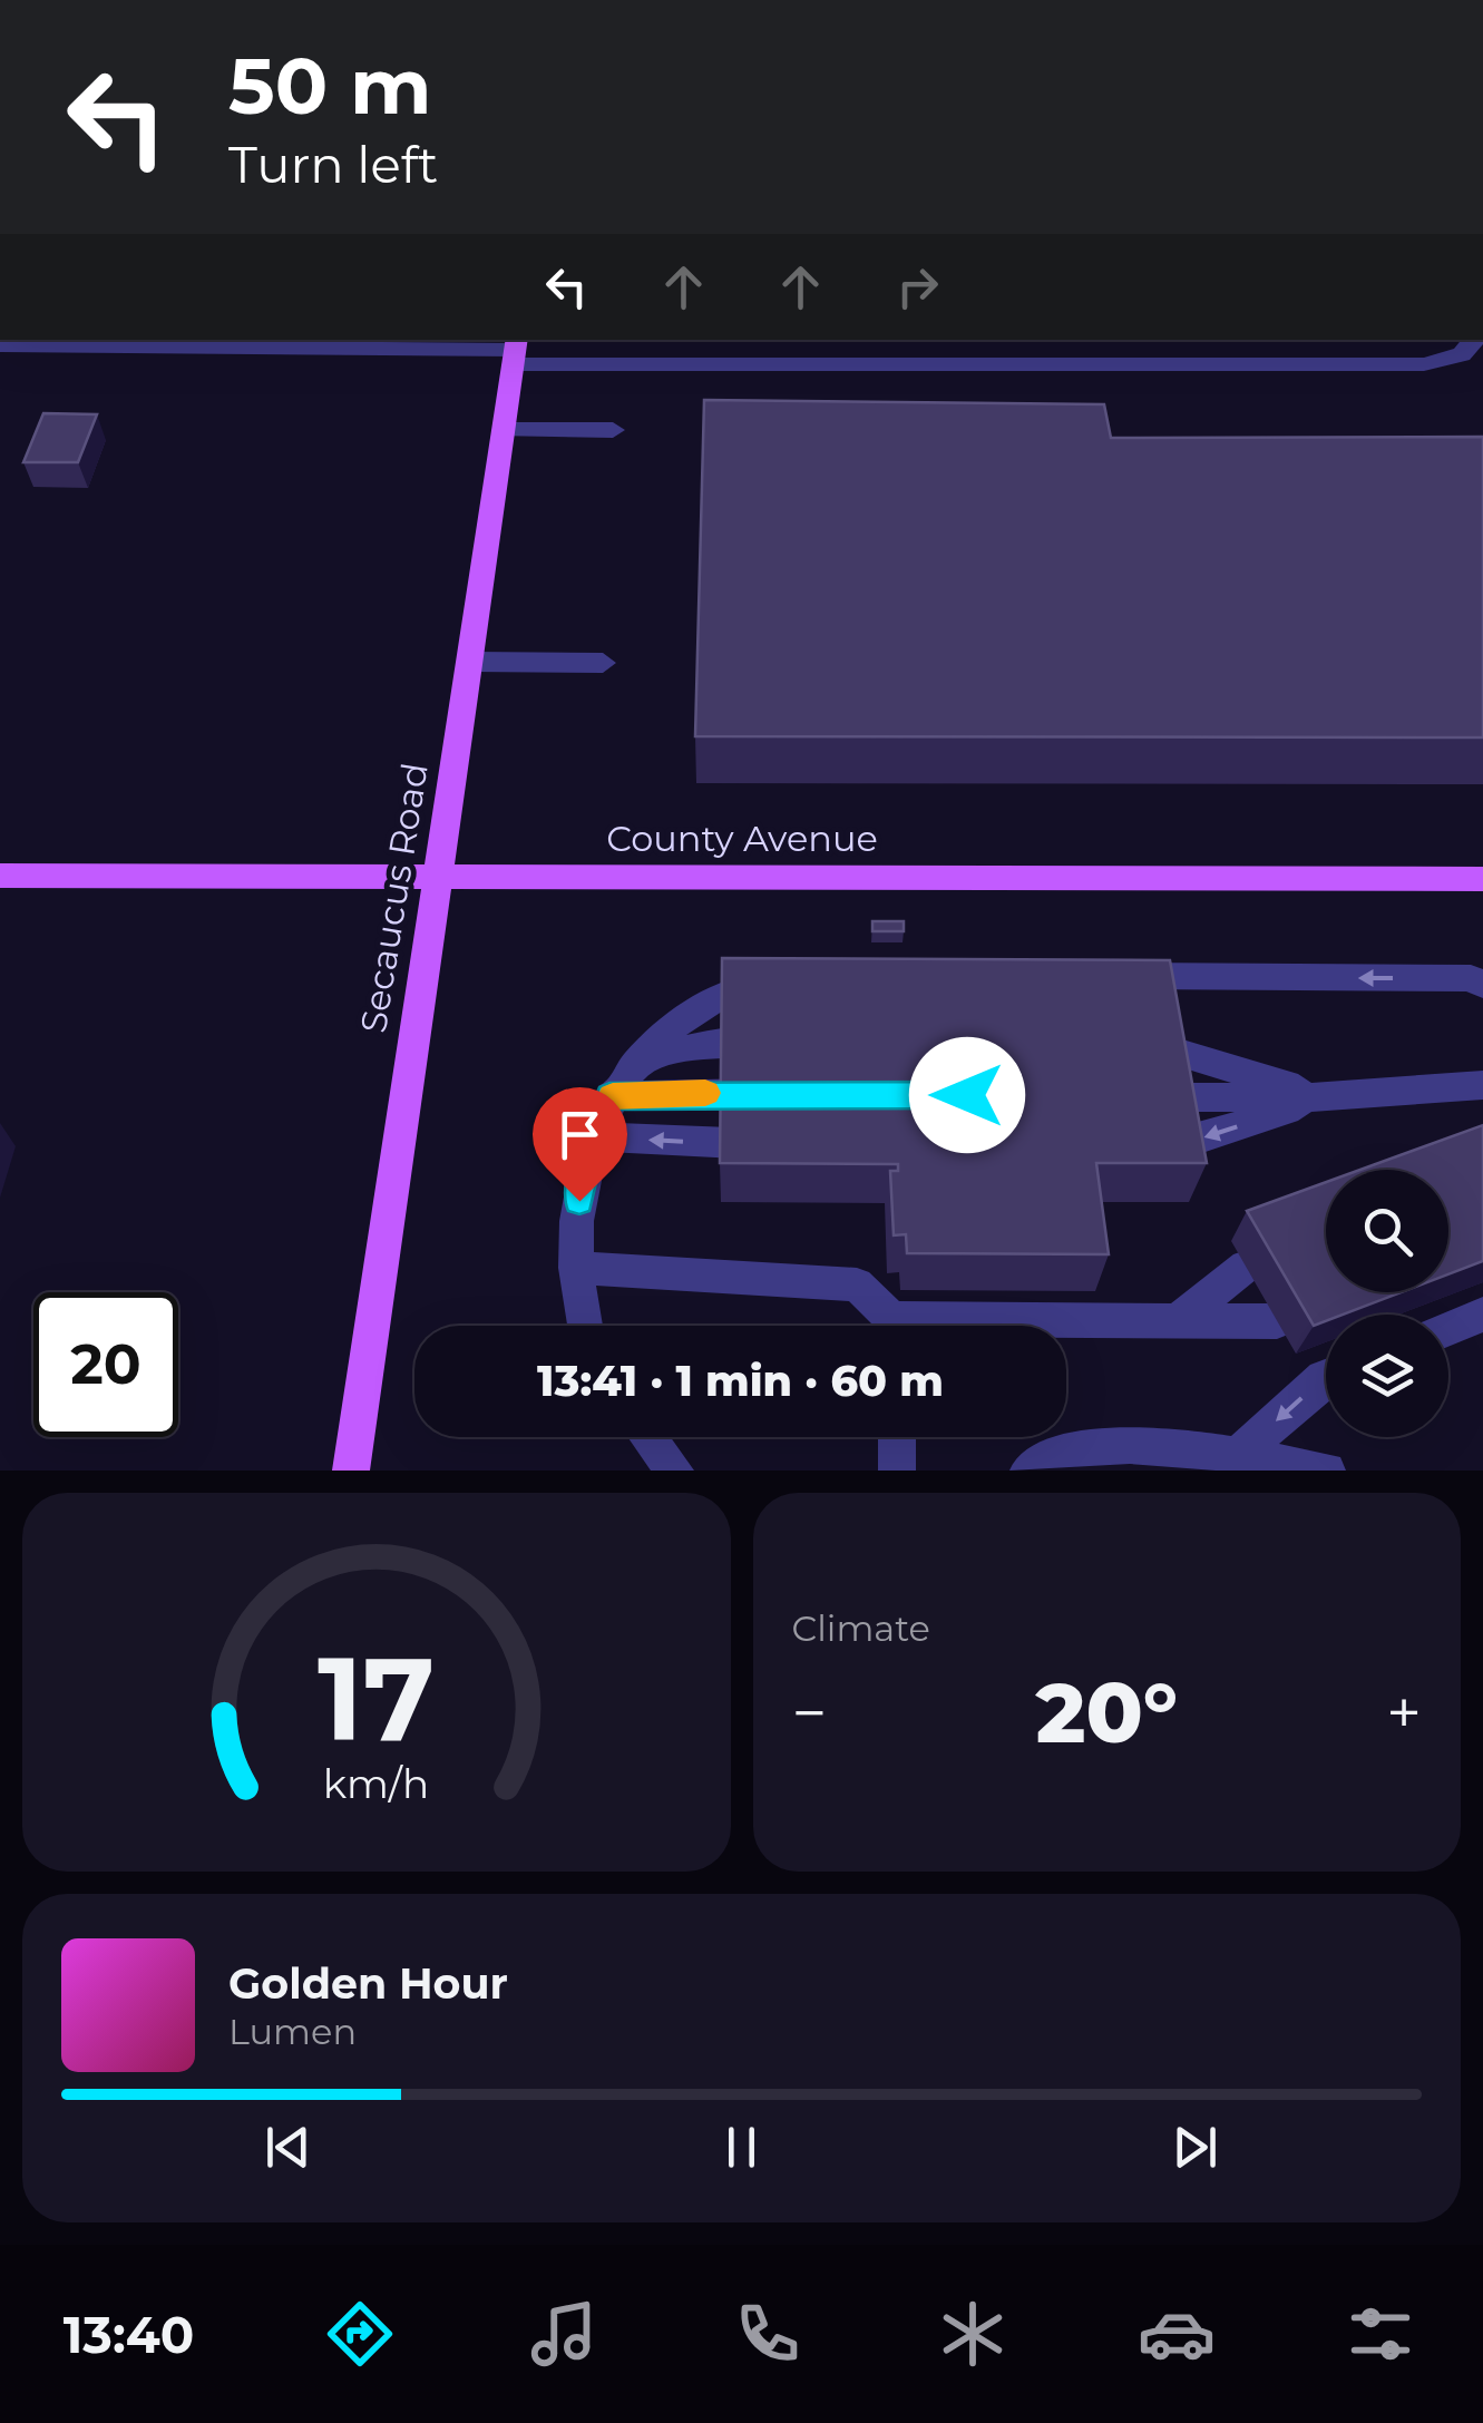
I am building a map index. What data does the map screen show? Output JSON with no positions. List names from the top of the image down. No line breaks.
{"streets":{"main road":["County Avenue","Secaucus Road"]},"crossings":[["County Avenue","Secaucus Road"]],"page":{"turn":["50 m","Turn left"],"limit":"20","trip":"13:41 · 1 min · 60 m","tile":"Climate","heat":["−","20°","+"],"song":["Golden Hour","Lumen"],"tabs":"13:40","gauge":["17","km/h"]}}
